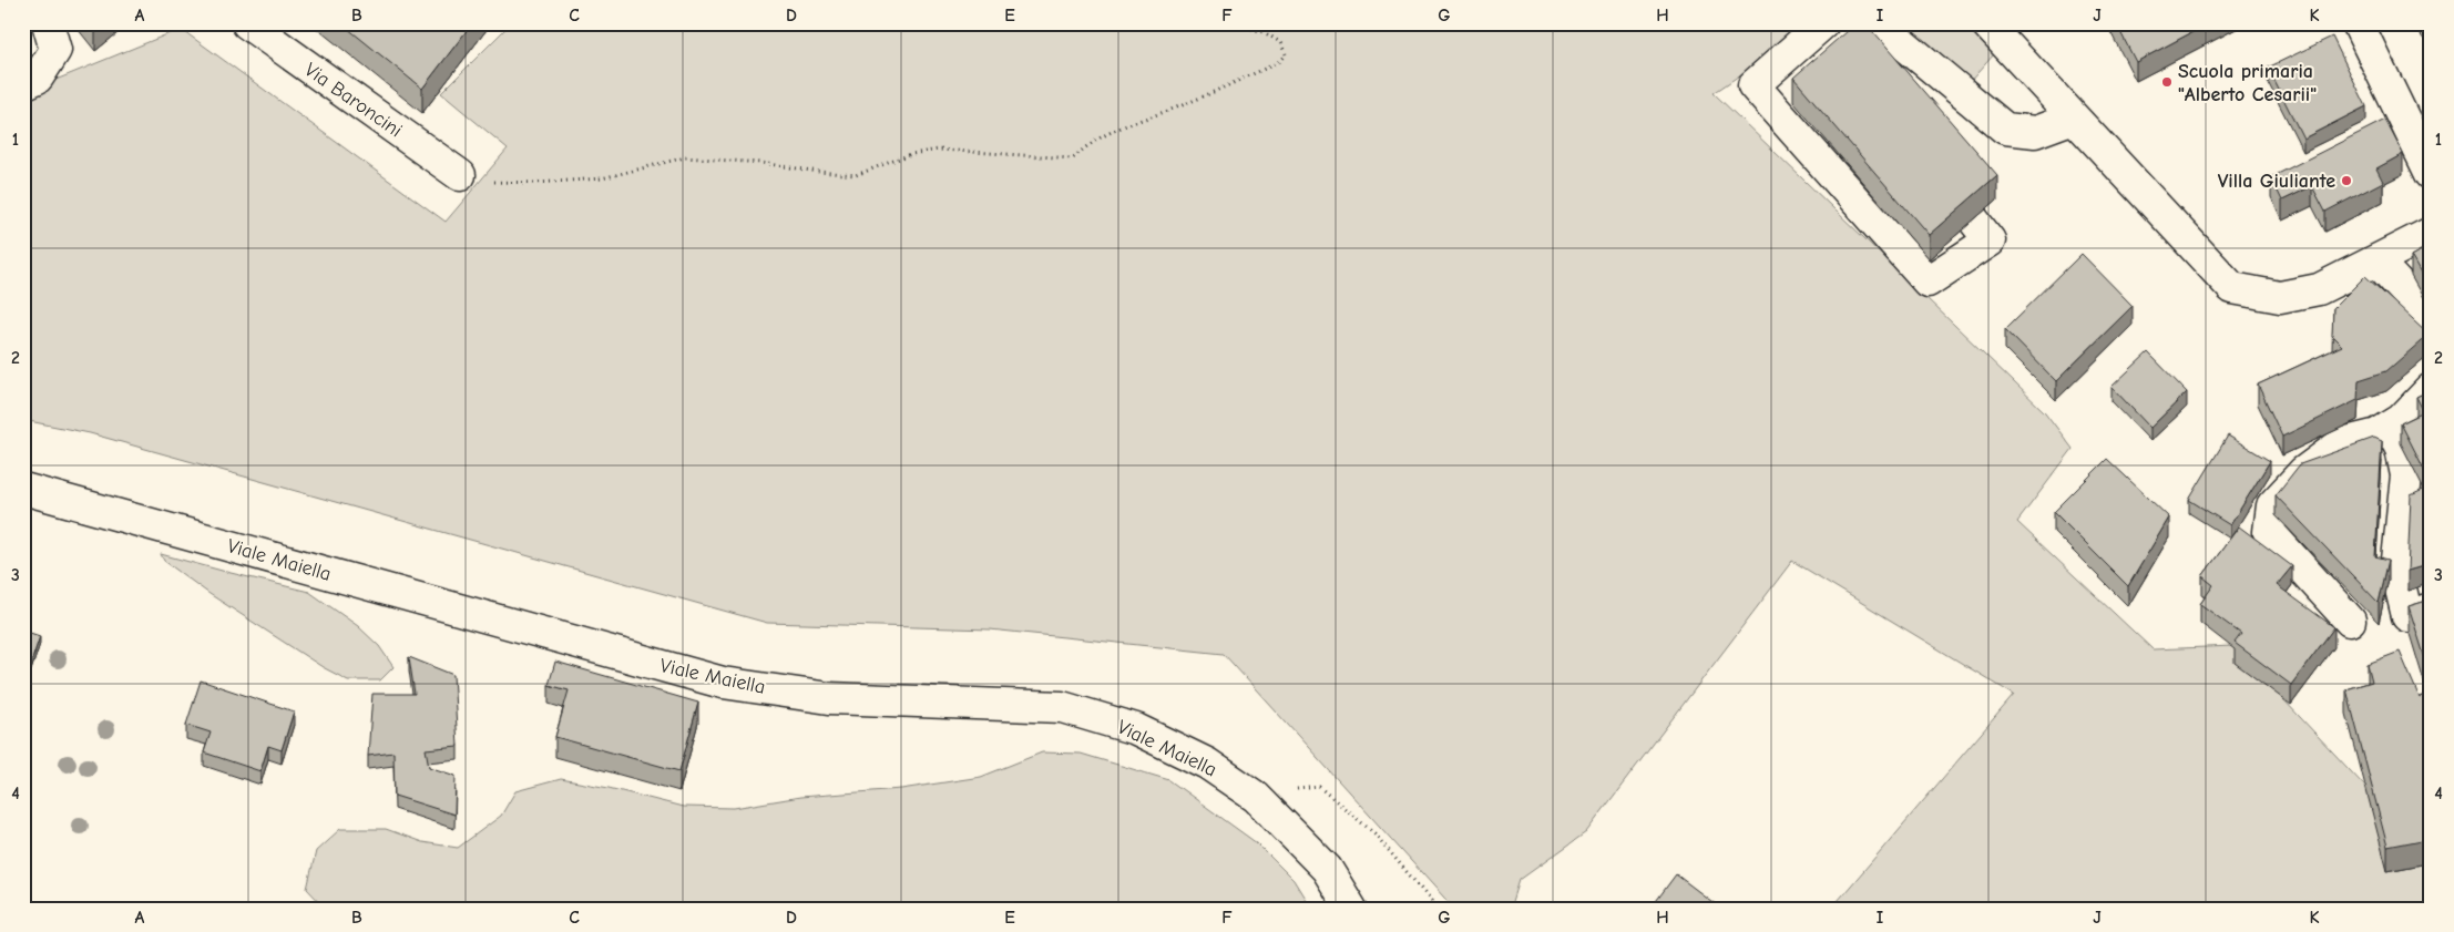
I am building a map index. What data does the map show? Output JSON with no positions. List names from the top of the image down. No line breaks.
{"streets":{"street":["Via Baroncini","Viale Maiella"]},"places":["Scuola primaria \"Alberto Cesarii\"","Villa Giuliante"],"grid":{"columns":["A","B","C","D","E","F","G","H","I","J","K"],"rows":["1","2","3","4"]}}
